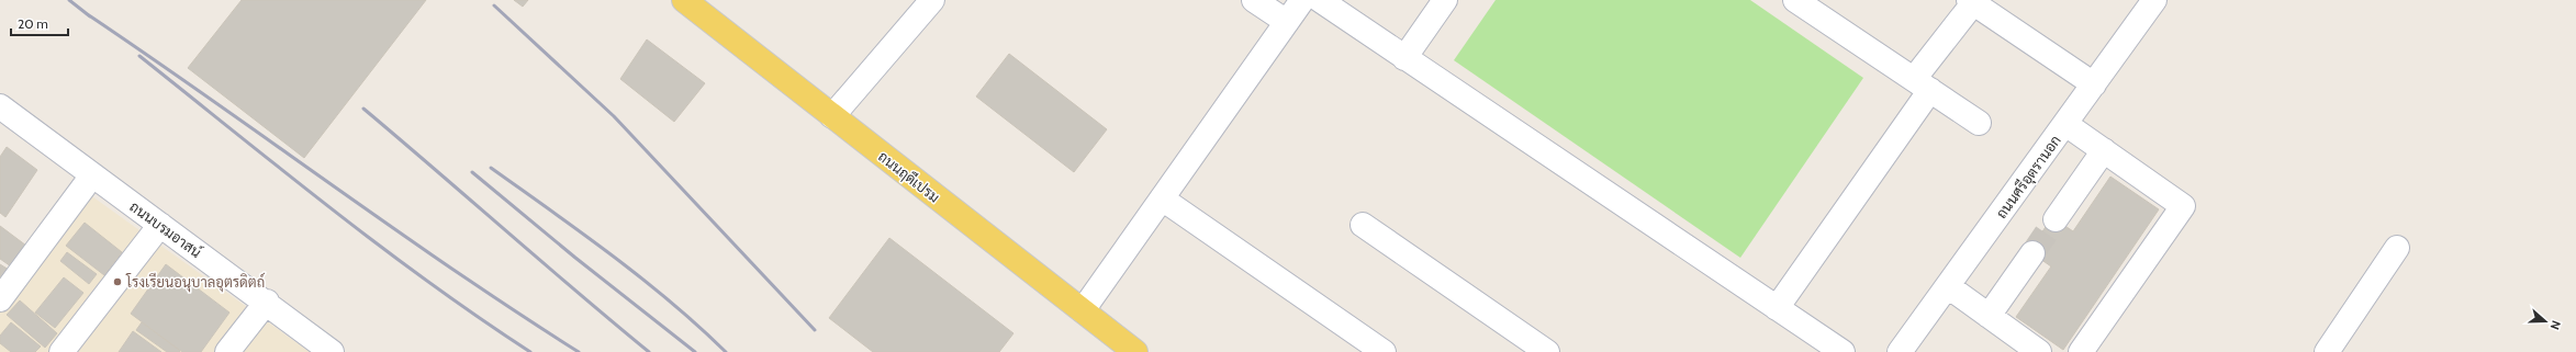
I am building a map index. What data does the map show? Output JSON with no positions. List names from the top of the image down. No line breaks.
{"streets":{"main road":["ถนนฤดีเปรม"],"street":["ถนนศรีอุตรานอก","ถนนบรมอาสน์"]},"places":["โรงเรียนอนุบาลอุตรดิตถ์"],"scale_bar":"20 m","north":"right"}
